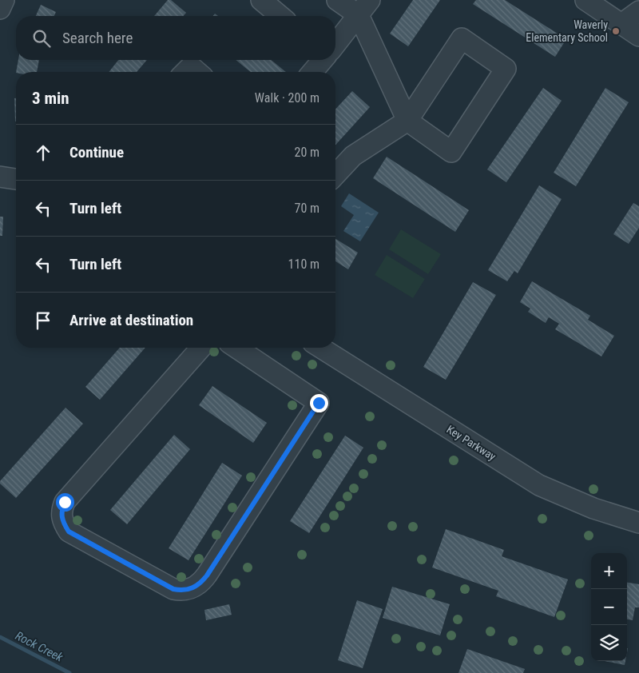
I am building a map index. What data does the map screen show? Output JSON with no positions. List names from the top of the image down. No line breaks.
{"streets":{"street":["Key Parkway"]},"water":["Rock Creek"],"places":["Waverly Elementary School"],"page":{"search":"Search here","heading":["3 min","Walk · 200 m"],"list":[["Continue","20 m"],["Turn left","70 m"],["Turn left","110 m"],"Arrive at destination"],"map_buttons":["+","−"]}}
